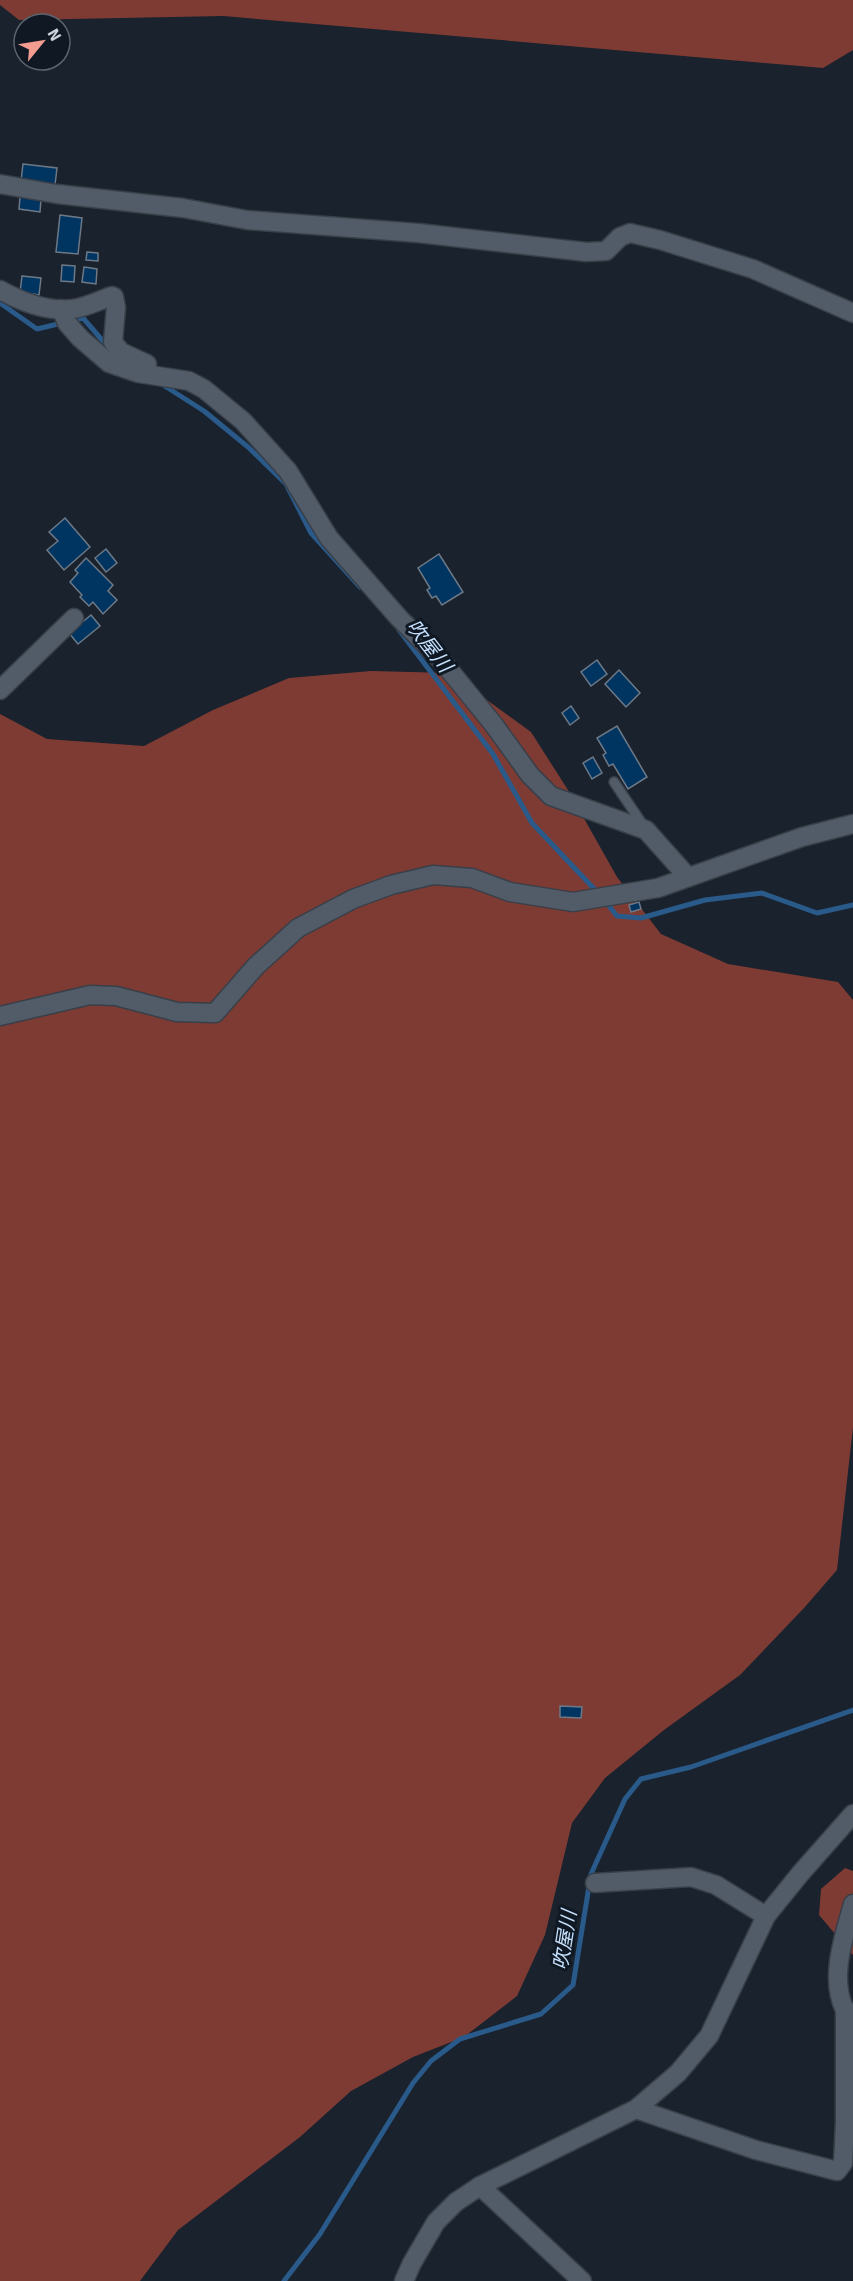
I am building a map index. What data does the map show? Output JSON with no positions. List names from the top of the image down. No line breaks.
{"water":["吹屋川"],"north":"top right"}
